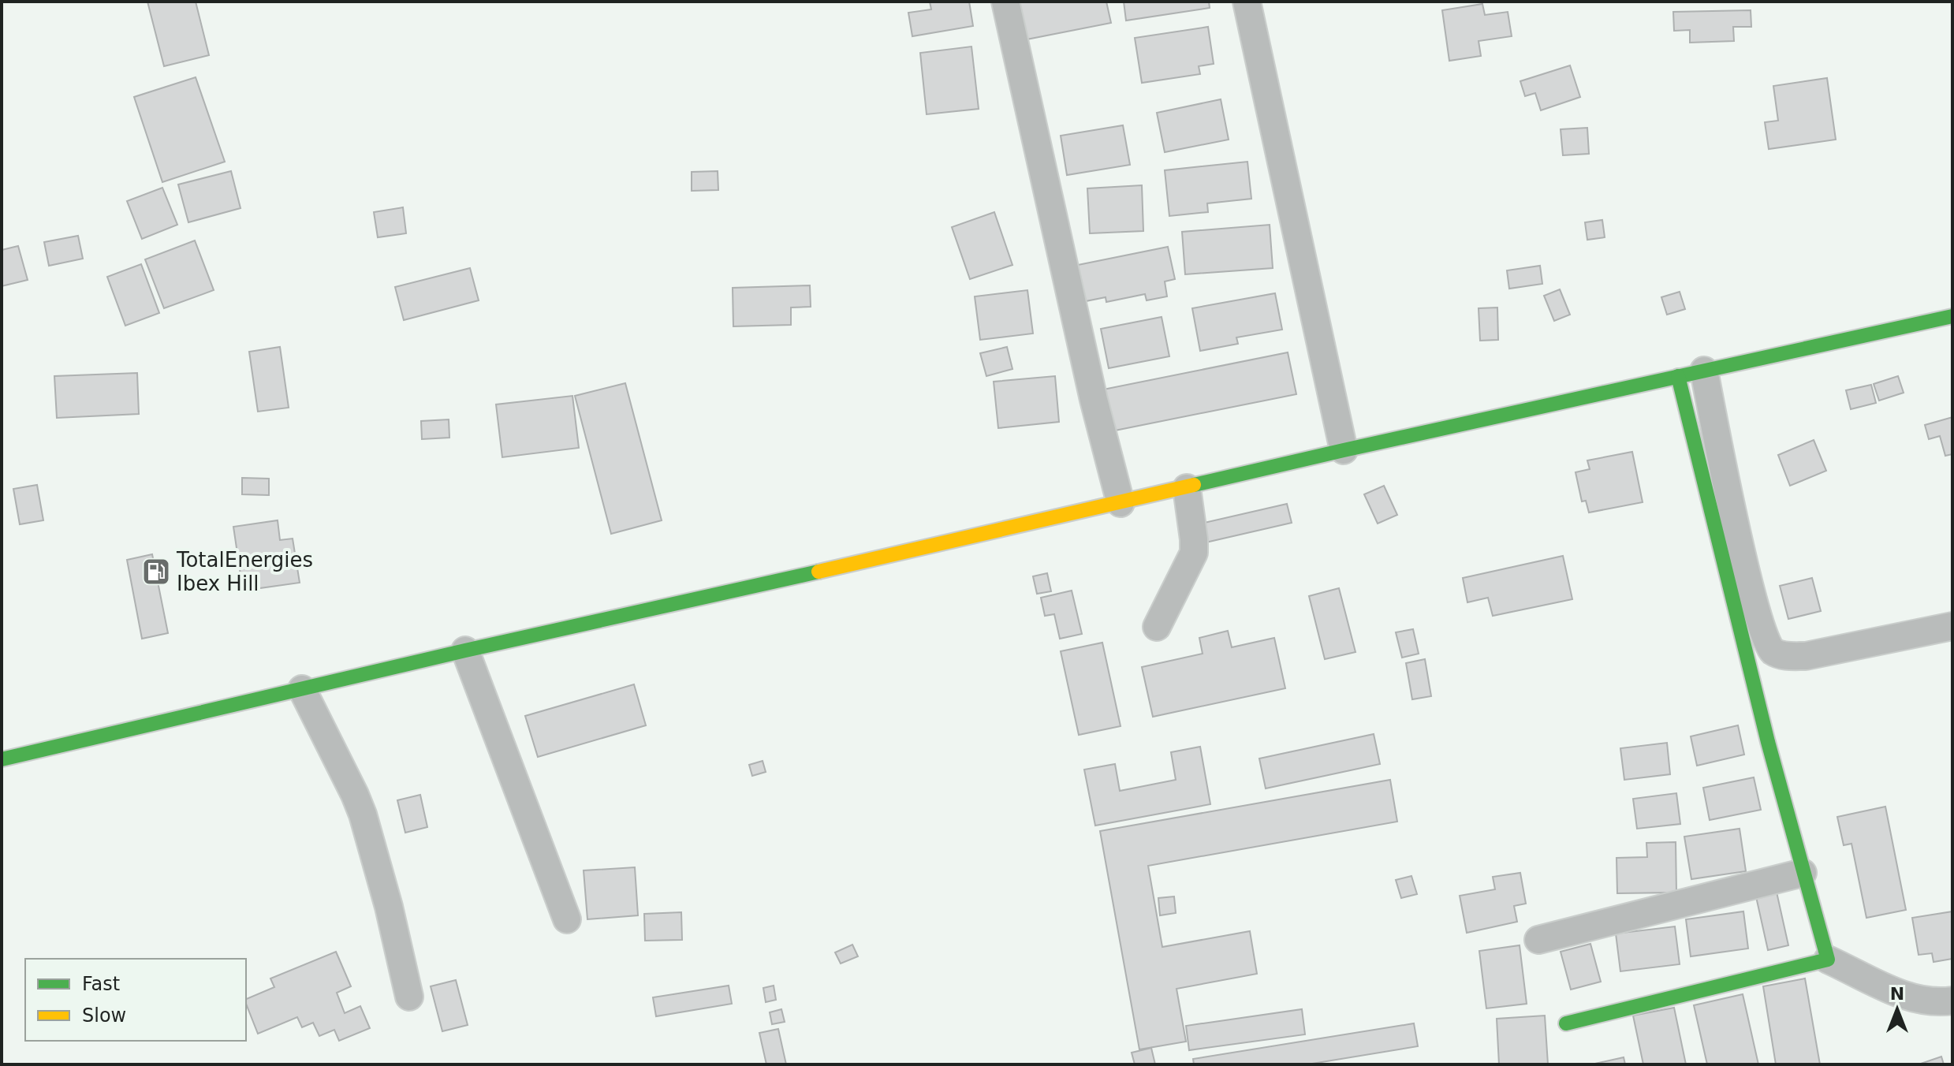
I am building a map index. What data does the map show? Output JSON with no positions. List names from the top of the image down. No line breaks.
{"places":{"fuel station":["TotalEnergies Ibex Hill"]},"legend":["Fast","Slow"],"north":"top"}
